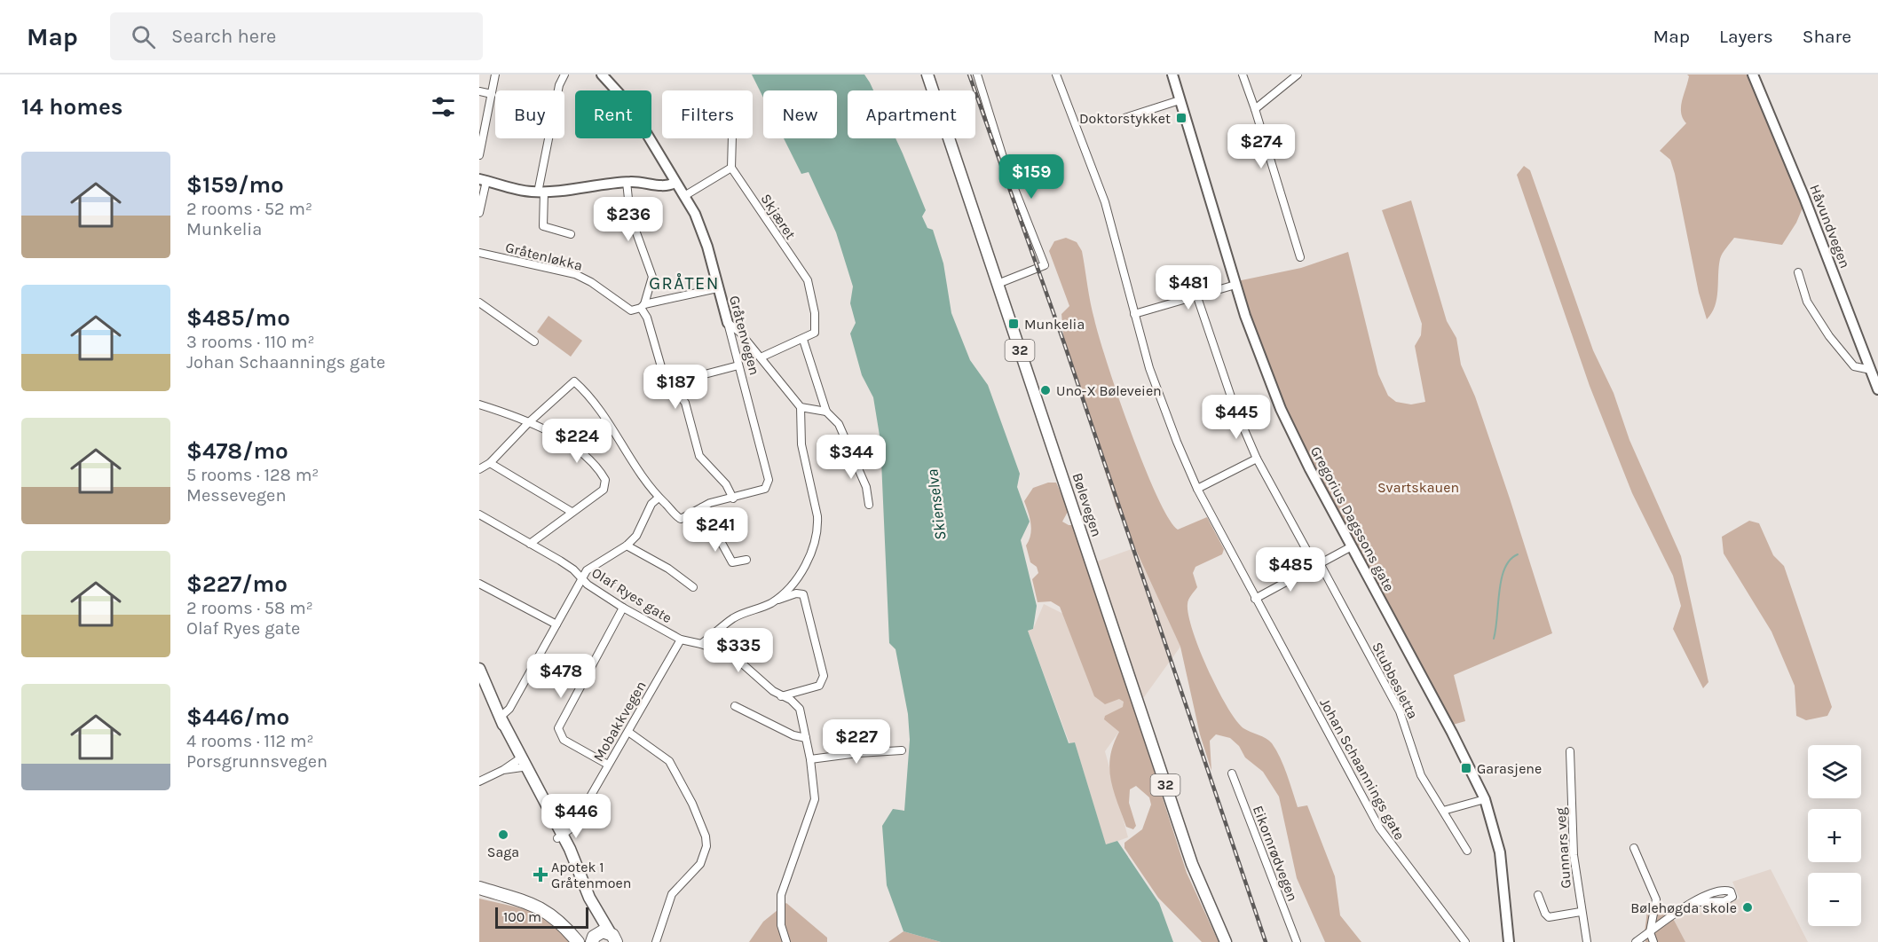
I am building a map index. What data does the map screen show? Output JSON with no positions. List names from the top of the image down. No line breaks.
{"streets":{"main road":["32","Bølevegen"],"street":["Skjæret","Håvundvegen","Gråtenløkka","Gråtenvegen","Gregorius Dagssons gate","Olaf Ryes gate","Stubbesletta","Mobakkvegen","Johan Schaannings gate","Gunnars veg","Eikornrødvegen"]},"crossings":[["Gråtenløkka","Gråtenvegen"],["Olaf Ryes gate","Mobakkvegen"]],"districts":["GRÅTEN"],"water":["Skienselva"],"parks":["Svartskauen"],"places":{"transit":["Doktorstykket","Munkelia","Garasjene"],"other":["Uno-X Bøleveien","Saga","Bølehøgda skole"],"health":["Apotek 1 Gråtenmoen"]},"scale_bar":"100 m","page":{"header":"Map","search":"Search here","nav":["Map","Layers","Share"],"heading":"14 homes","chip":["Buy","Rent","Filters","New","Apartment"],"price":["$274","$159","$236","$481","$187","$445","$224","$344","$241","$485","$335","$478","$227","$446"],"list":[{"name":"$159/mo","note":"2 rooms · 52 m² · Munkelia"},{"name":"$485/mo","note":"3 rooms · 110 m² · Johan Schaannings gate"},{"name":"$478/mo","note":"5 rooms · 128 m² · Messevegen"},{"name":"$227/mo","note":"2 rooms · 58 m² · Olaf Ryes gate"},{"name":"$446/mo","note":"4 rooms · 112 m² · Porsgrunnsvegen"}],"map_buttons":["+","−"],"scale":"100 m"}}
